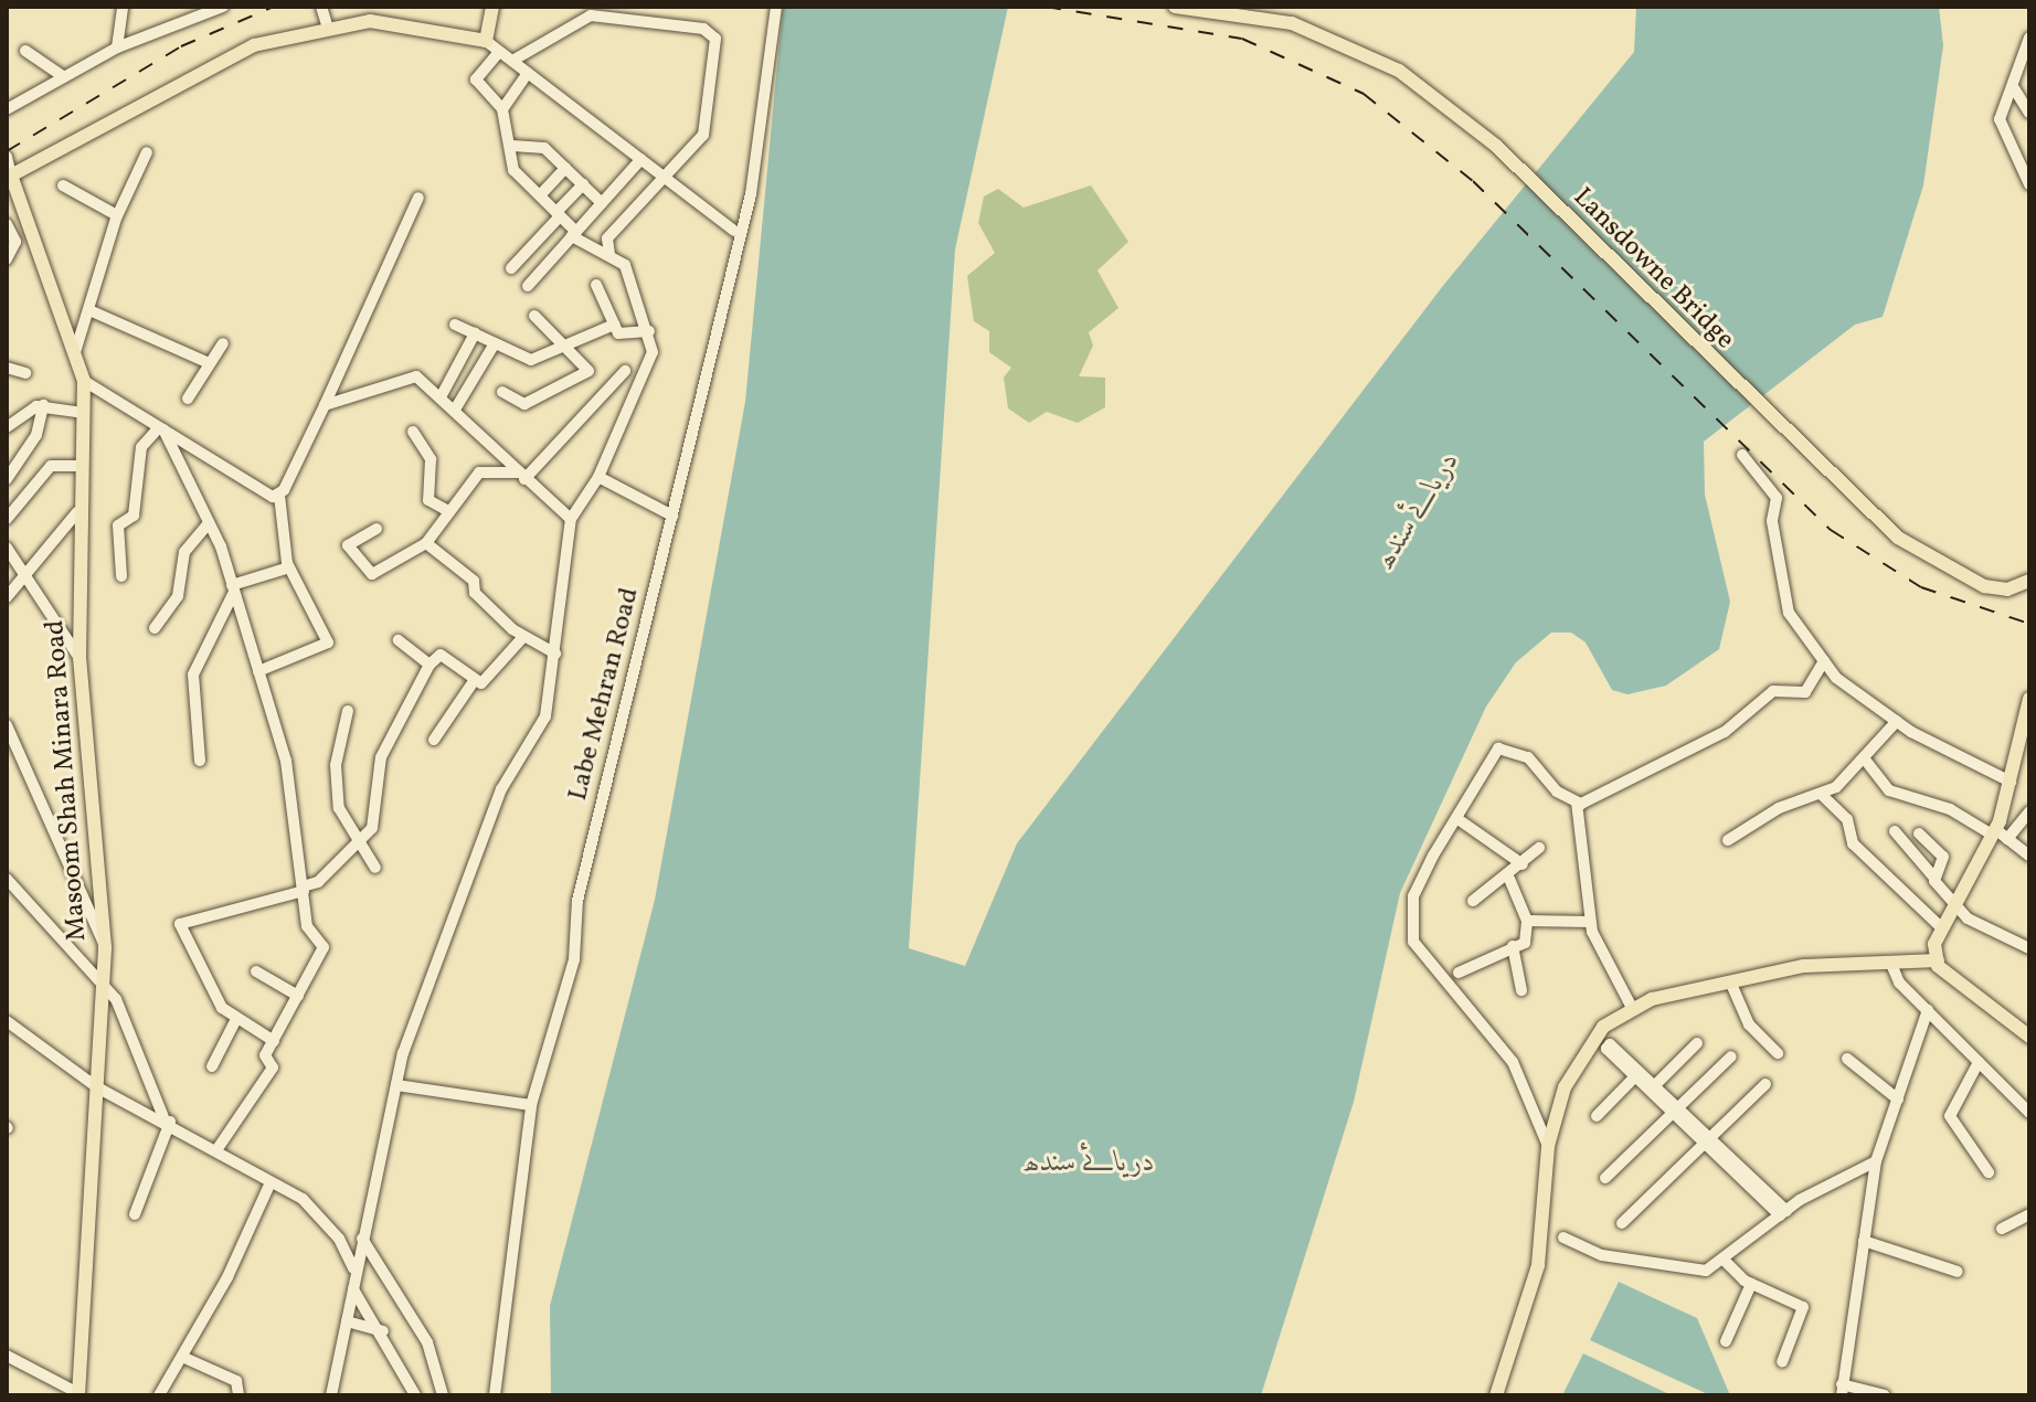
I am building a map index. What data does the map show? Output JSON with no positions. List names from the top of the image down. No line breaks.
{"streets":{"main road":["Lansdowne Bridge","Masoom Shah Minara Road"],"street":["Labe Mehran Road"]},"water":["دریائے سندھ"]}
